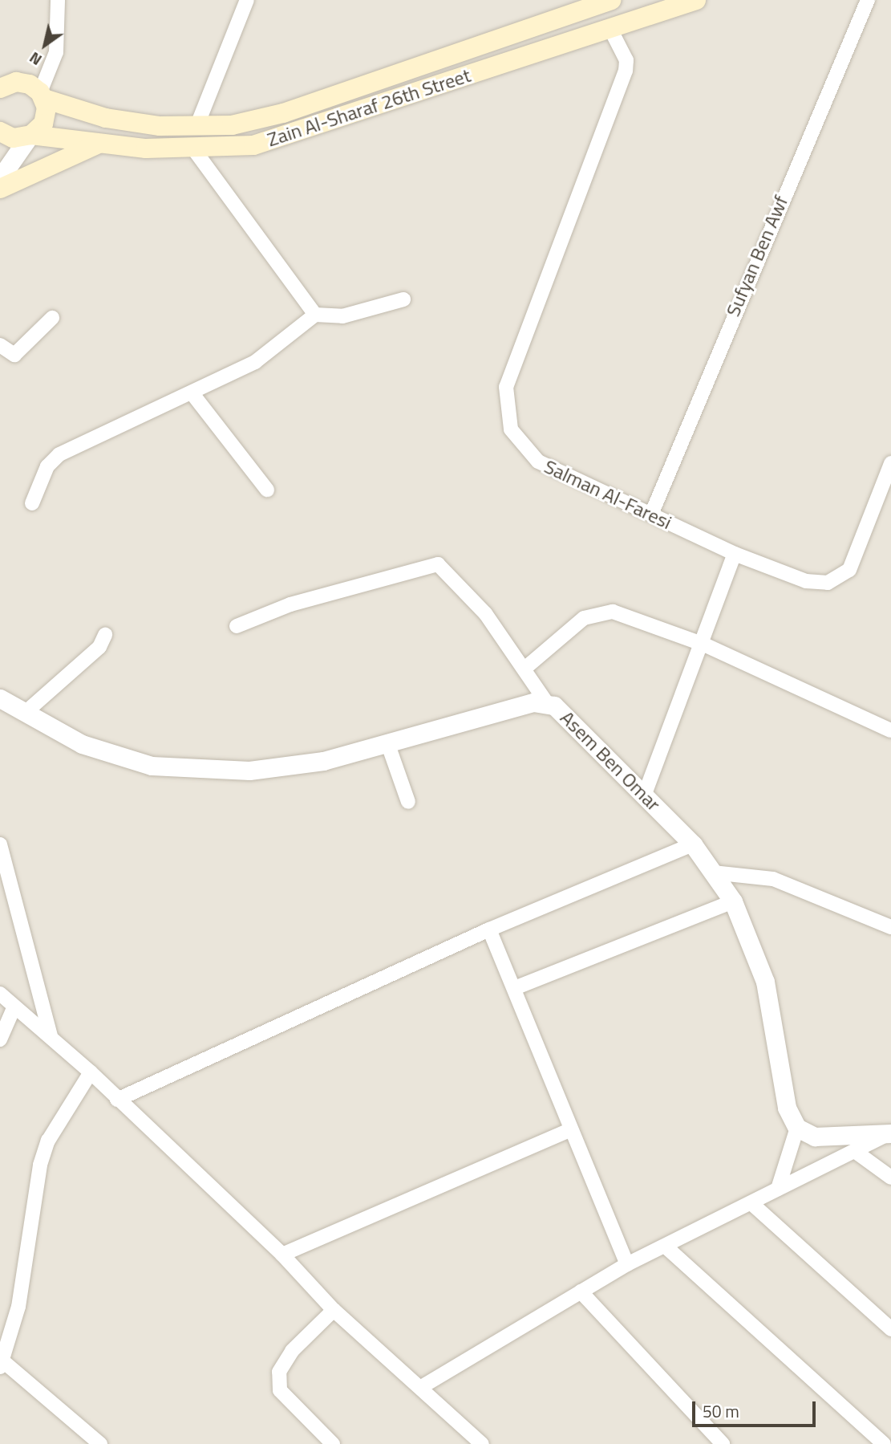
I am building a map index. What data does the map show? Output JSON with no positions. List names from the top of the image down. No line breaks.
{"streets":{"main road":["Zain Al-Sharaf 26th Street"],"street":["Sufyan Ben Awf","Salman Al-Faresi","Asem Ben Omar"]},"crossings":[["Zain Al-Sharaf 26th Street","Salman Al-Faresi"],["Sufyan Ben Awf","Salman Al-Faresi"]],"scale_bar":"50 m","north":"bottom left"}
